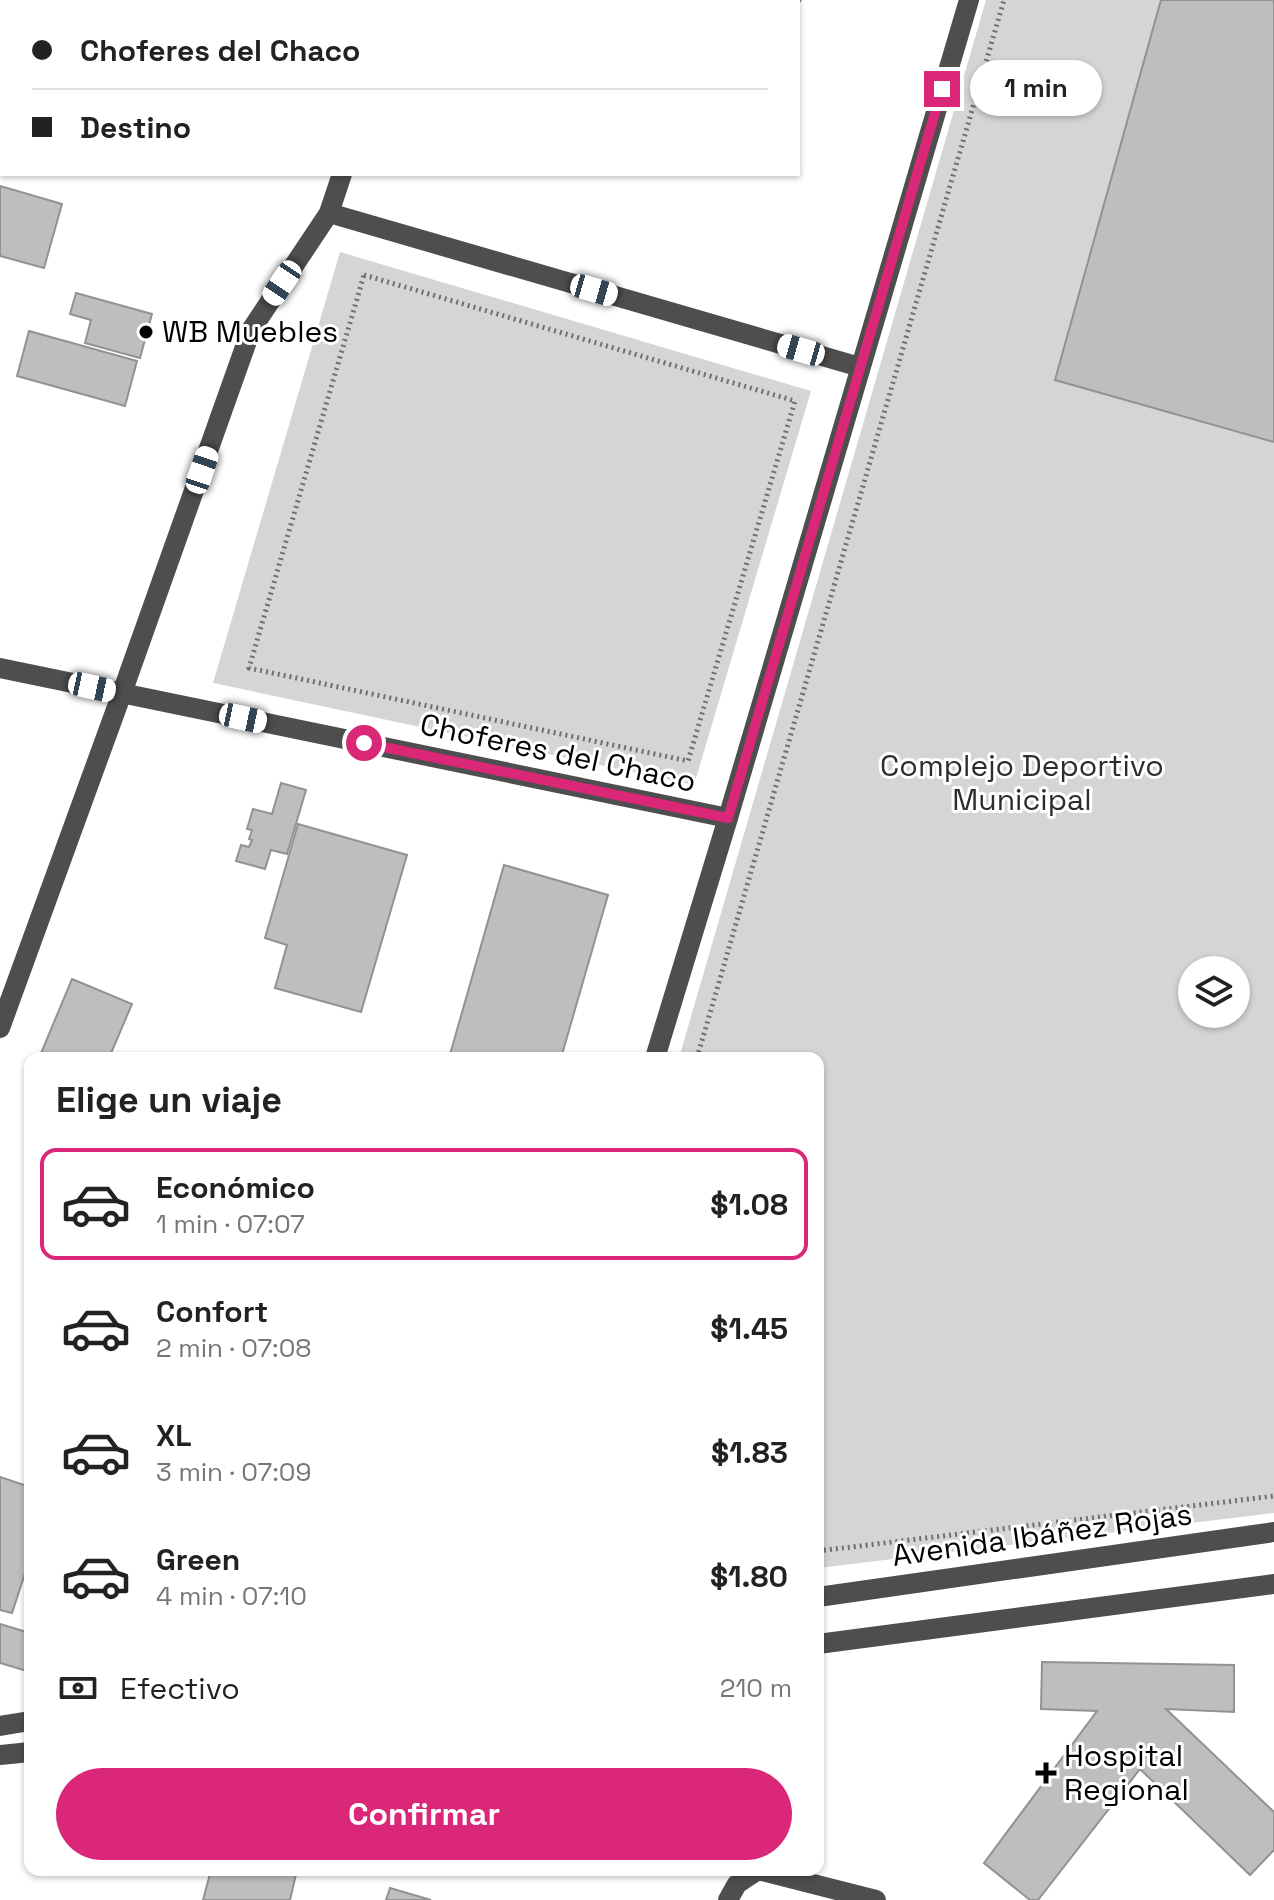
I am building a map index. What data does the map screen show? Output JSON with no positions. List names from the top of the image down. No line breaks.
{"streets":{"street":["Choferes del Chaco","Avenida Ibáñez Rojas"]},"parks":["Complejo Deportivo Municipal"],"places":{"other":["WB Muebles"],"health":["Hospital Regional"]},"page":{"banner":["Choferes del Chaco","Destino"],"bubble":"1 min","heading":"Elige un viaje","list":[{"name":"Económico","note":"1 min · 07:07","value":"$1.08"},{"name":"Confort","note":"2 min · 07:08","value":"$1.45"},{"name":"XL","note":"3 min · 07:09","value":"$1.83"},{"name":"Green","note":"4 min · 07:10","value":"$1.80"}],"pay":["Efectivo","210 m"],"buttons":"Confirmar"}}
